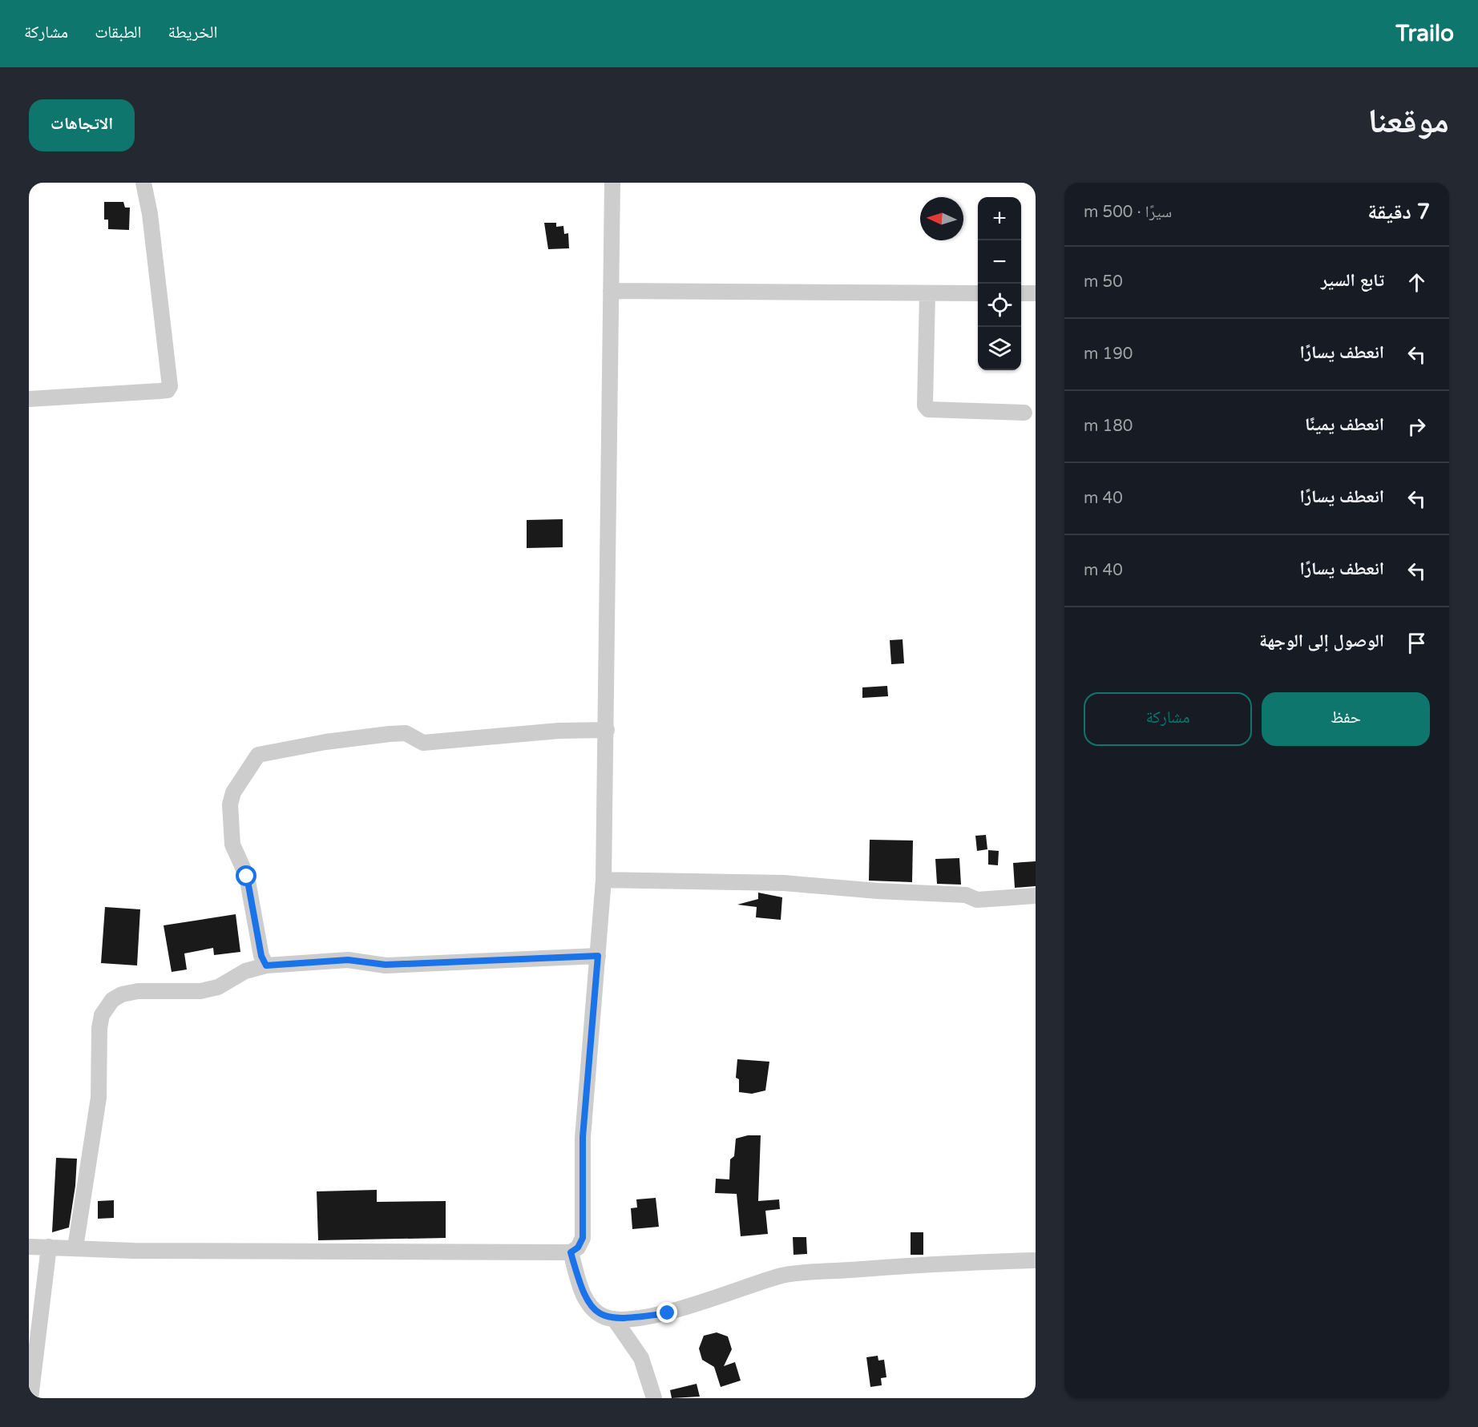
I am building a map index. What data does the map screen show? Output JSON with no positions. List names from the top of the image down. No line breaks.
{"north":"left","page":{"header":"Trailo","nav":["الخريطة","الطبقات","مشاركة"],"title":"موقعنا","buttons":["الاتجاهات",["حفظ","مشاركة"]],"heading":["7 دقيقة","سيرًا · 500 m"],"map_buttons":["+","−"],"list":[["تابع السير","50 m"],["انعطف يسارًا","190 m"],["انعطف يمينًا","180 m"],["انعطف يسارًا","40 m"],["انعطف يسارًا","40 m"],"الوصول إلى الوجهة"]}}
